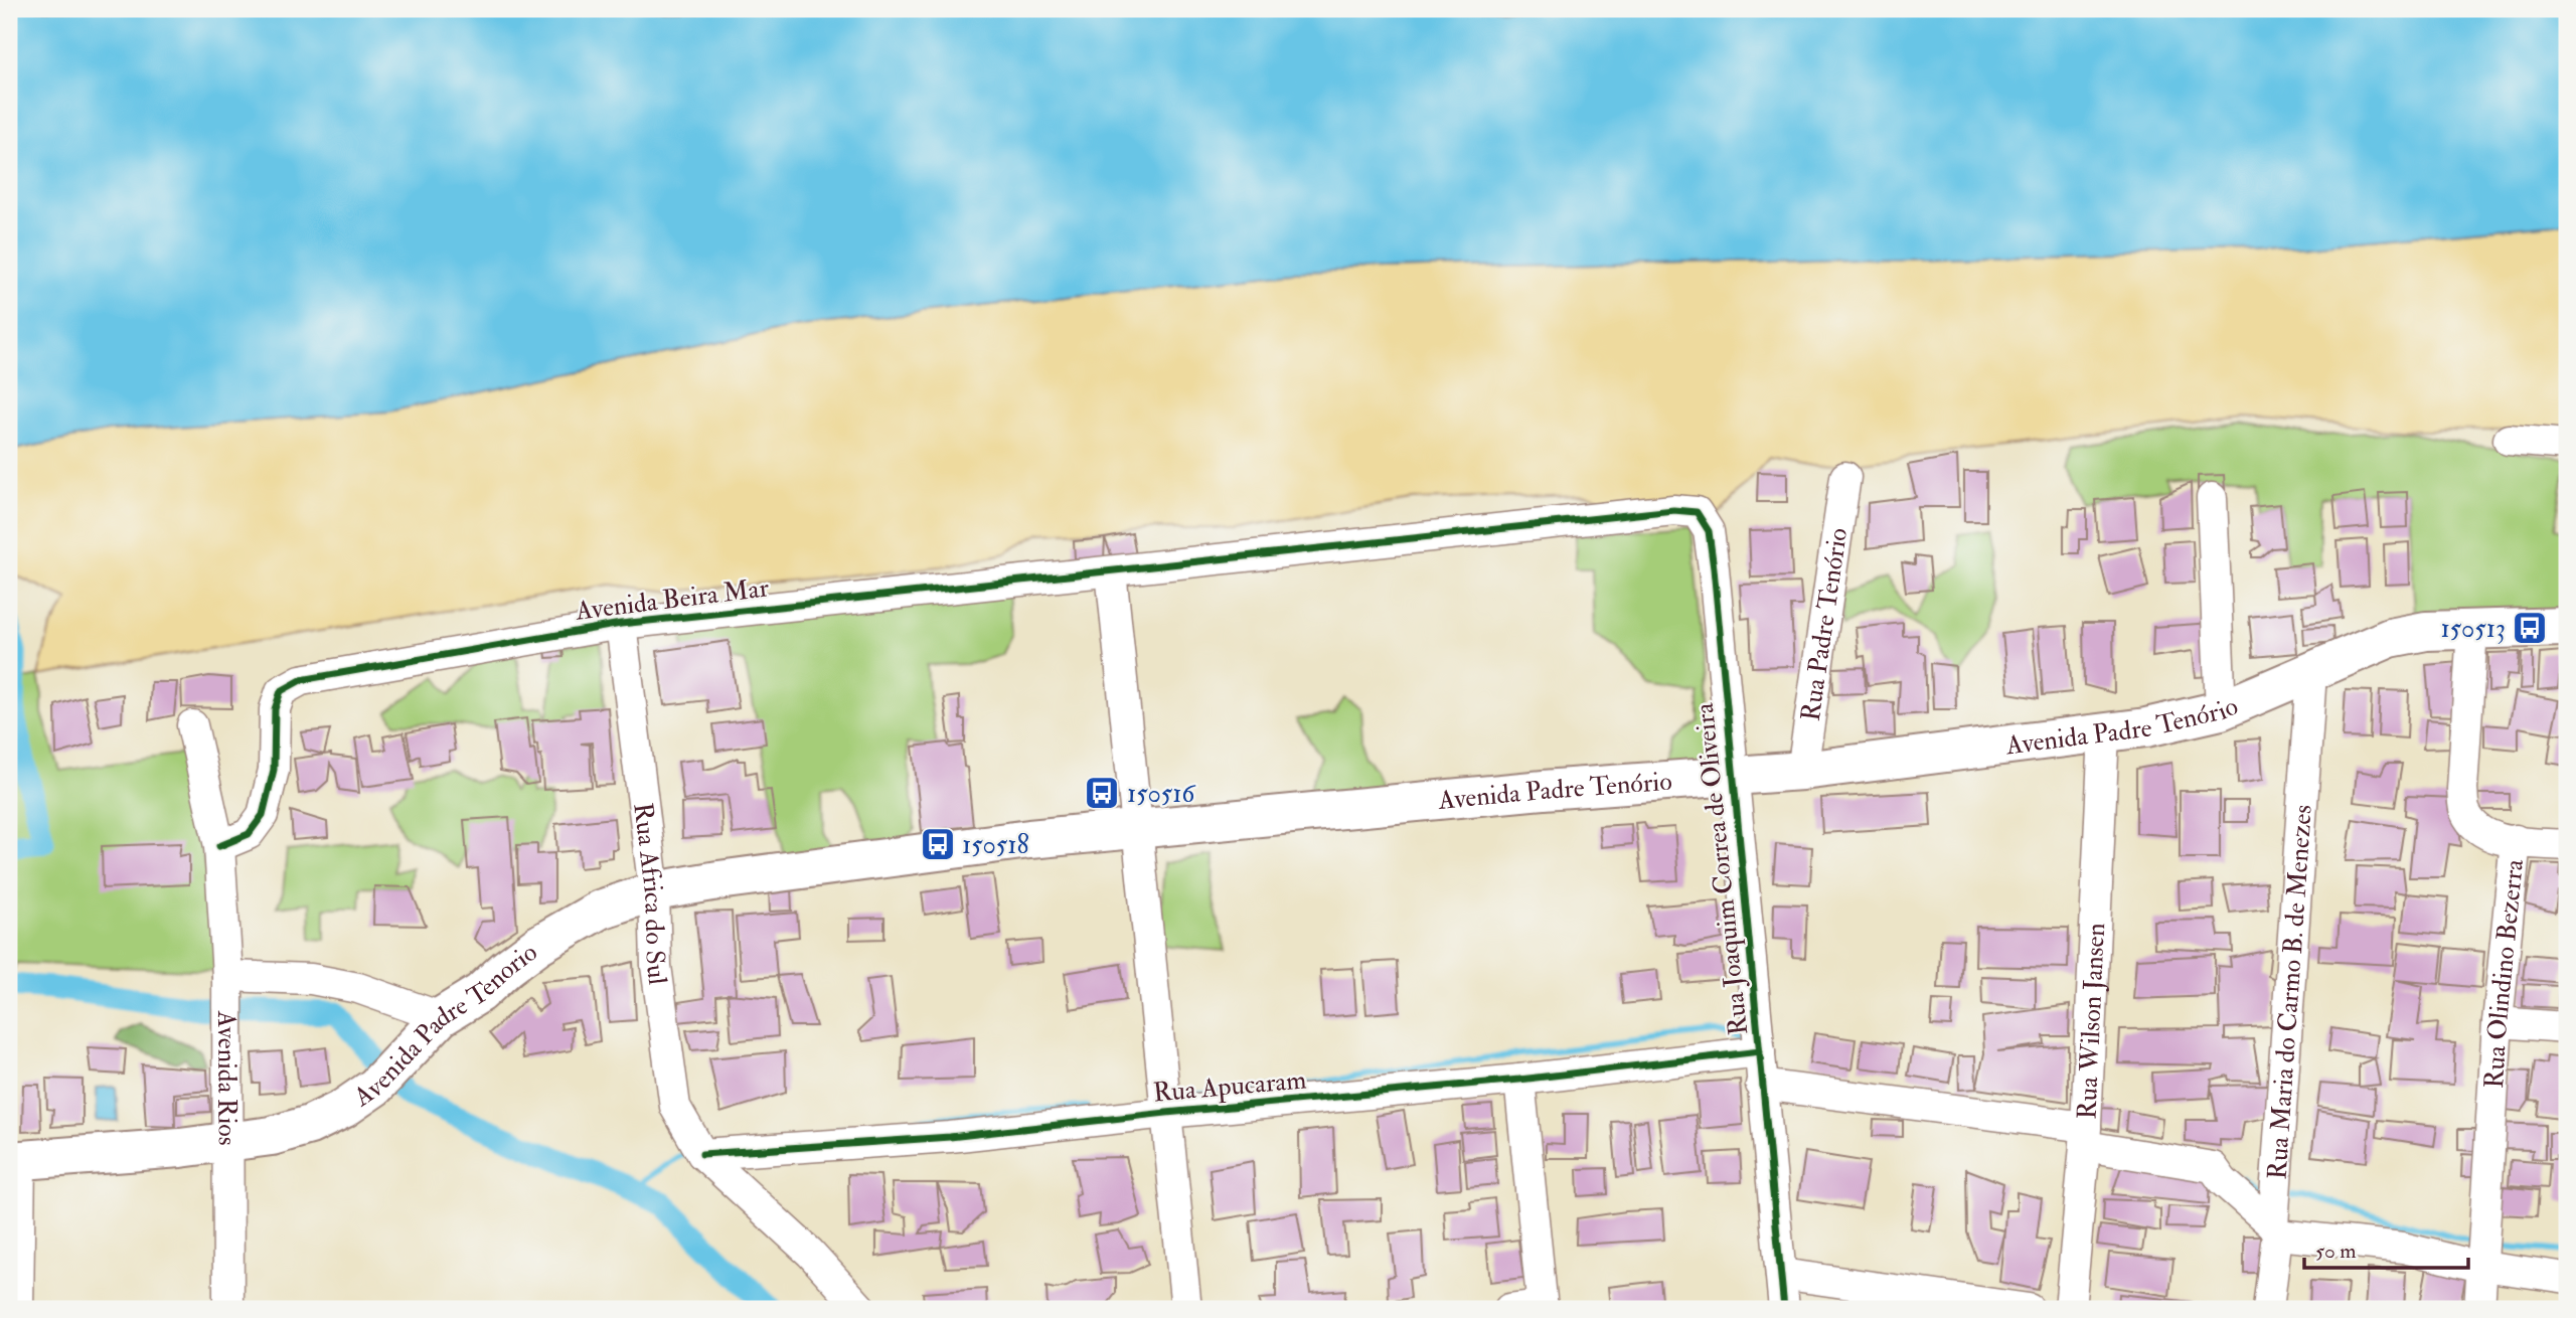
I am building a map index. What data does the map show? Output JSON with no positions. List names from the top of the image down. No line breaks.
{"streets":{"main road":["Avenida Padre Tenório","Avenida Padre Tenorio"],"street":["Avenida Beira Mar","Rua Padre Tenório","Rua Joaquim Correa de Oliveira","Rua Africa do Sul","Rua Olindino Bezerra","Rua Maria do Carmo B. de Menezes","Rua Wilson Jansen","Avenida Rios","Rua Apucaram"]},"crossings":[["Avenida Beira Mar","Rua Joaquim Correa de Oliveira"],["Avenida Beira Mar","Rua Africa do Sul"],["Avenida Beira Mar","Avenida Rios"],["Rua Padre Tenório","Avenida Padre Tenório"],["Avenida Padre Tenório","Rua Joaquim Correa de Oliveira"],["Avenida Padre Tenório","Rua Africa do Sul"],["Avenida Padre Tenório","Rua Olindino Bezerra"],["Avenida Padre Tenório","Rua Maria do Carmo B. de Menezes"],["Avenida Padre Tenório","Rua Wilson Jansen"],["Avenida Padre Tenório","Avenida Padre Tenorio"],["Rua Joaquim Correa de Oliveira","Rua Apucaram"],["Rua Africa do Sul","Avenida Padre Tenorio"],["Rua Africa do Sul","Rua Apucaram"],["Avenida Padre Tenorio","Avenida Rios"]],"places":{"bus stop":["150513","150516","150518"]},"scale_bar":"50 m"}
